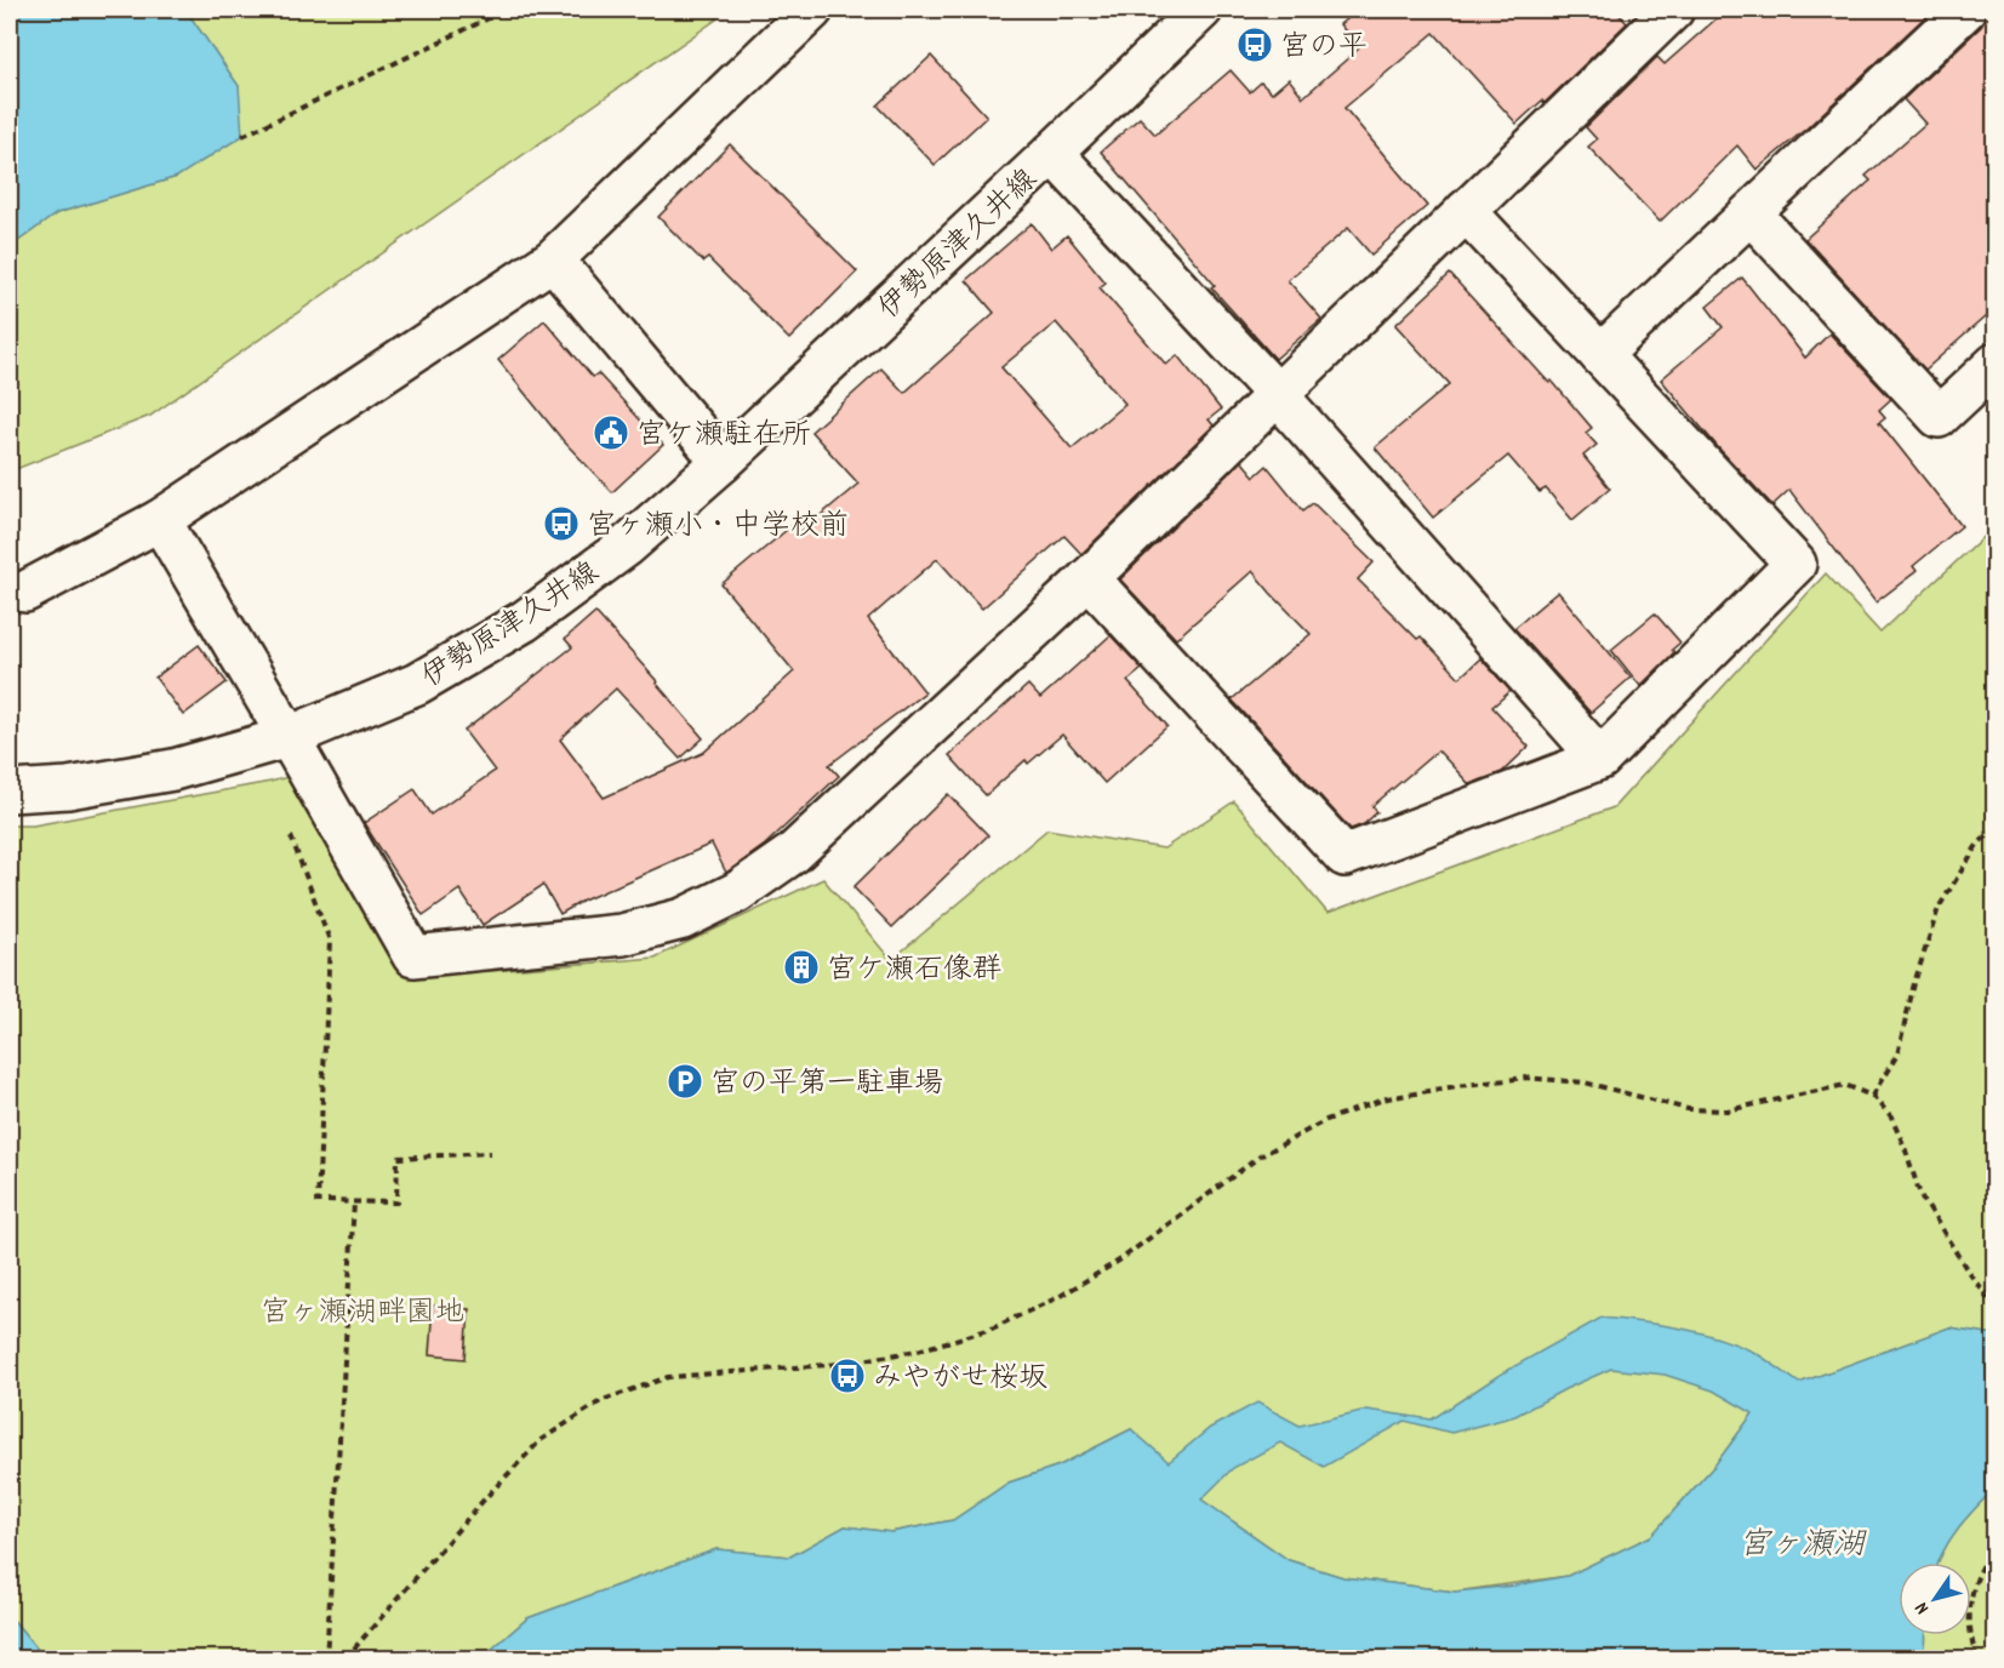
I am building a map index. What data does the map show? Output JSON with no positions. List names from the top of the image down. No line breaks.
{"streets":{"street":["伊勢原津久井線"]},"water":["宮ヶ瀬湖"],"parks":["宮ヶ瀬湖畔園地"],"places":{"bus stop":["宮の平","宮ヶ瀬小・中学校前","みやがせ桜坂"],"public building":["宮ケ瀬駐在所"],"building":["宮ケ瀬石像群"],"parking":["宮の平第一駐車場"]},"north":"bottom left"}
